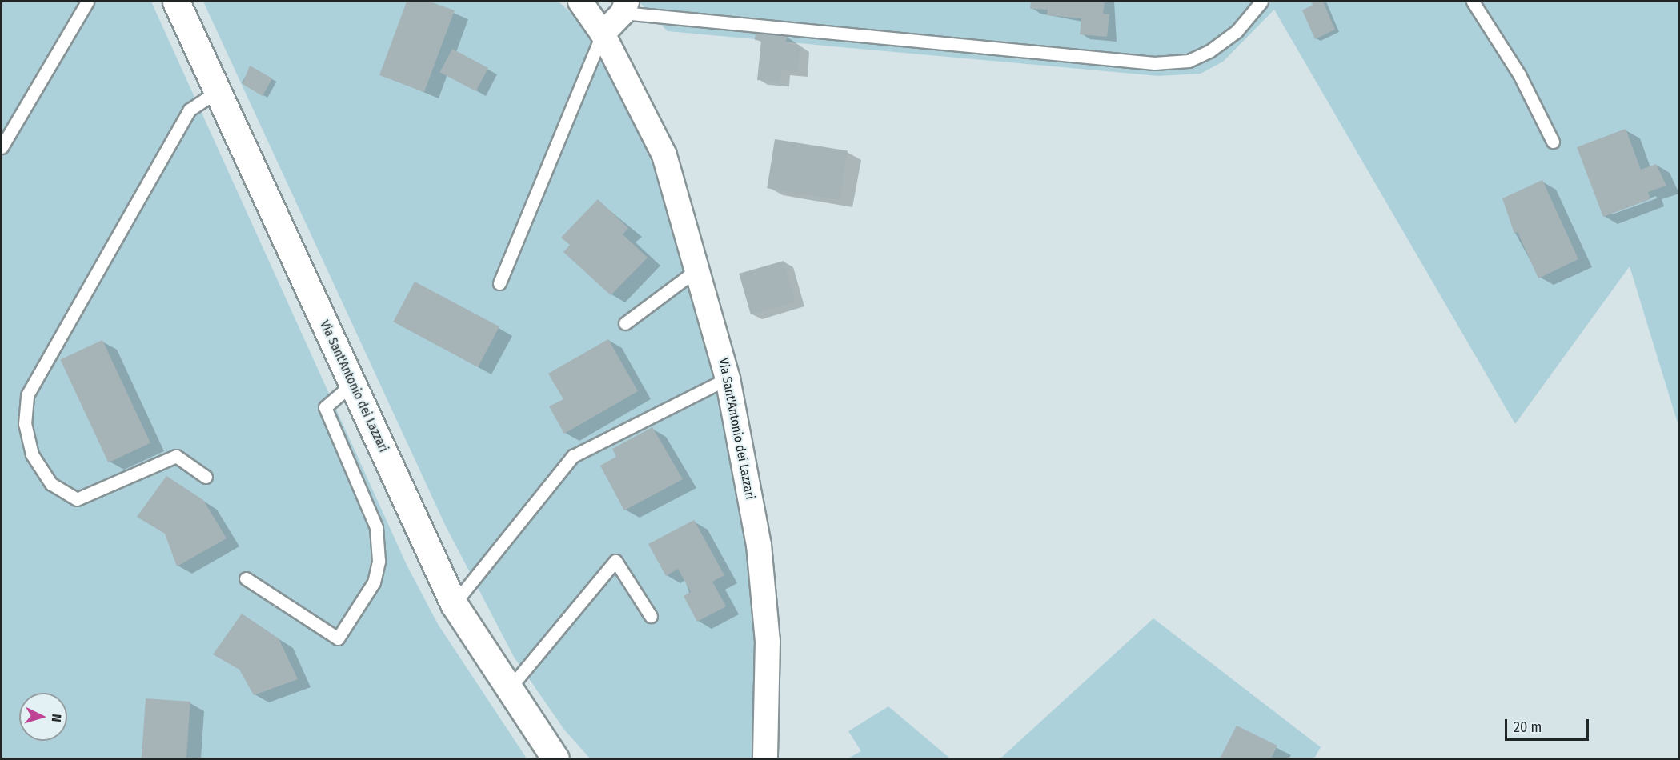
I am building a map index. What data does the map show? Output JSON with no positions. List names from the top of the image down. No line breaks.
{"streets":{"street":["Via Sant'Antonio dei Lazzari"]},"scale_bar":"20 m","north":"right"}
